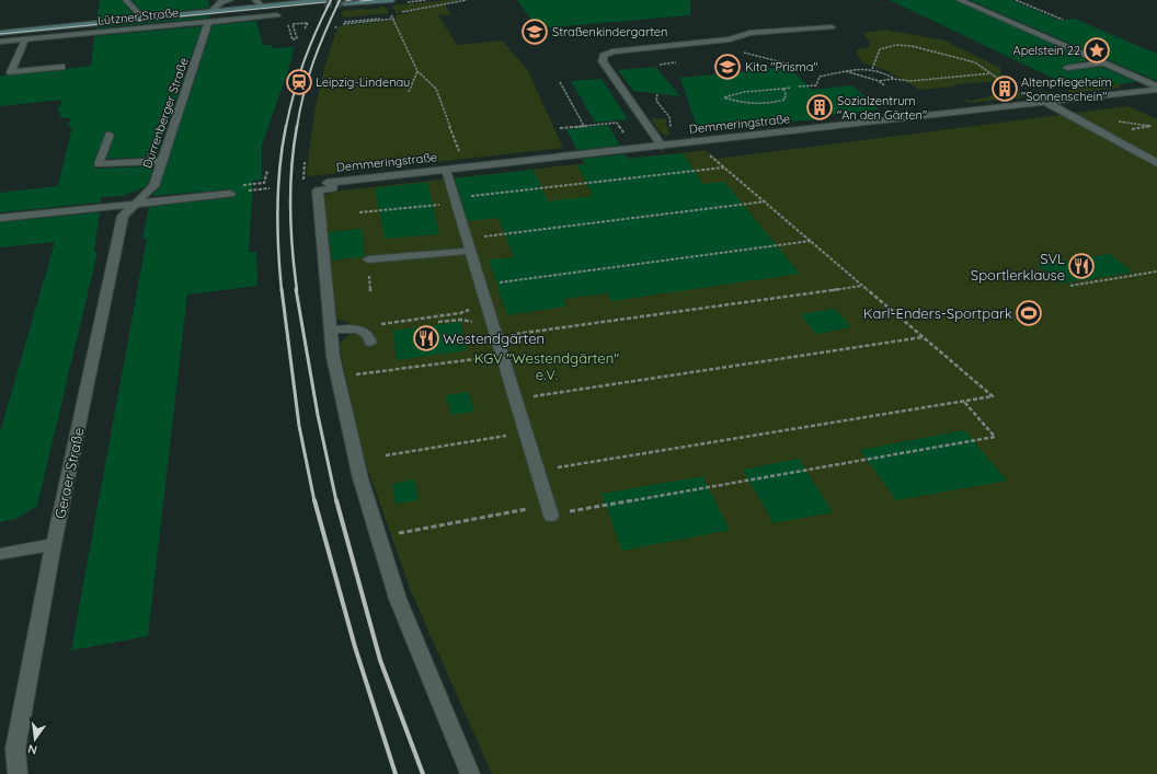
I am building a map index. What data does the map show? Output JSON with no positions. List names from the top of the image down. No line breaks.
{"streets":{"main road":["Lützner Straße"],"street":["Dürrenberger Straße","Demmeringstraße","Geraer Straße"]},"crossings":[["Lützner Straße","Dürrenberger Straße"],["Dürrenberger Straße","Geraer Straße"]],"parks":["KGV \"Westendgärten\" e.V."],"places":{"school or university":["Straßenkindergarten","Kita \"Prisma\""],"place":["Apelstein 22"],"station":["Leipzig-Lindenau"],"building":["Altenpflegeheim \"Sonnenschein\"","Sozialzentrum \"An den Gärten\""],"restaurant":["SVL Sportlerklause","Westendgärten"],"sports":["Karl-Enders-Sportpark"]},"north":"bottom"}
